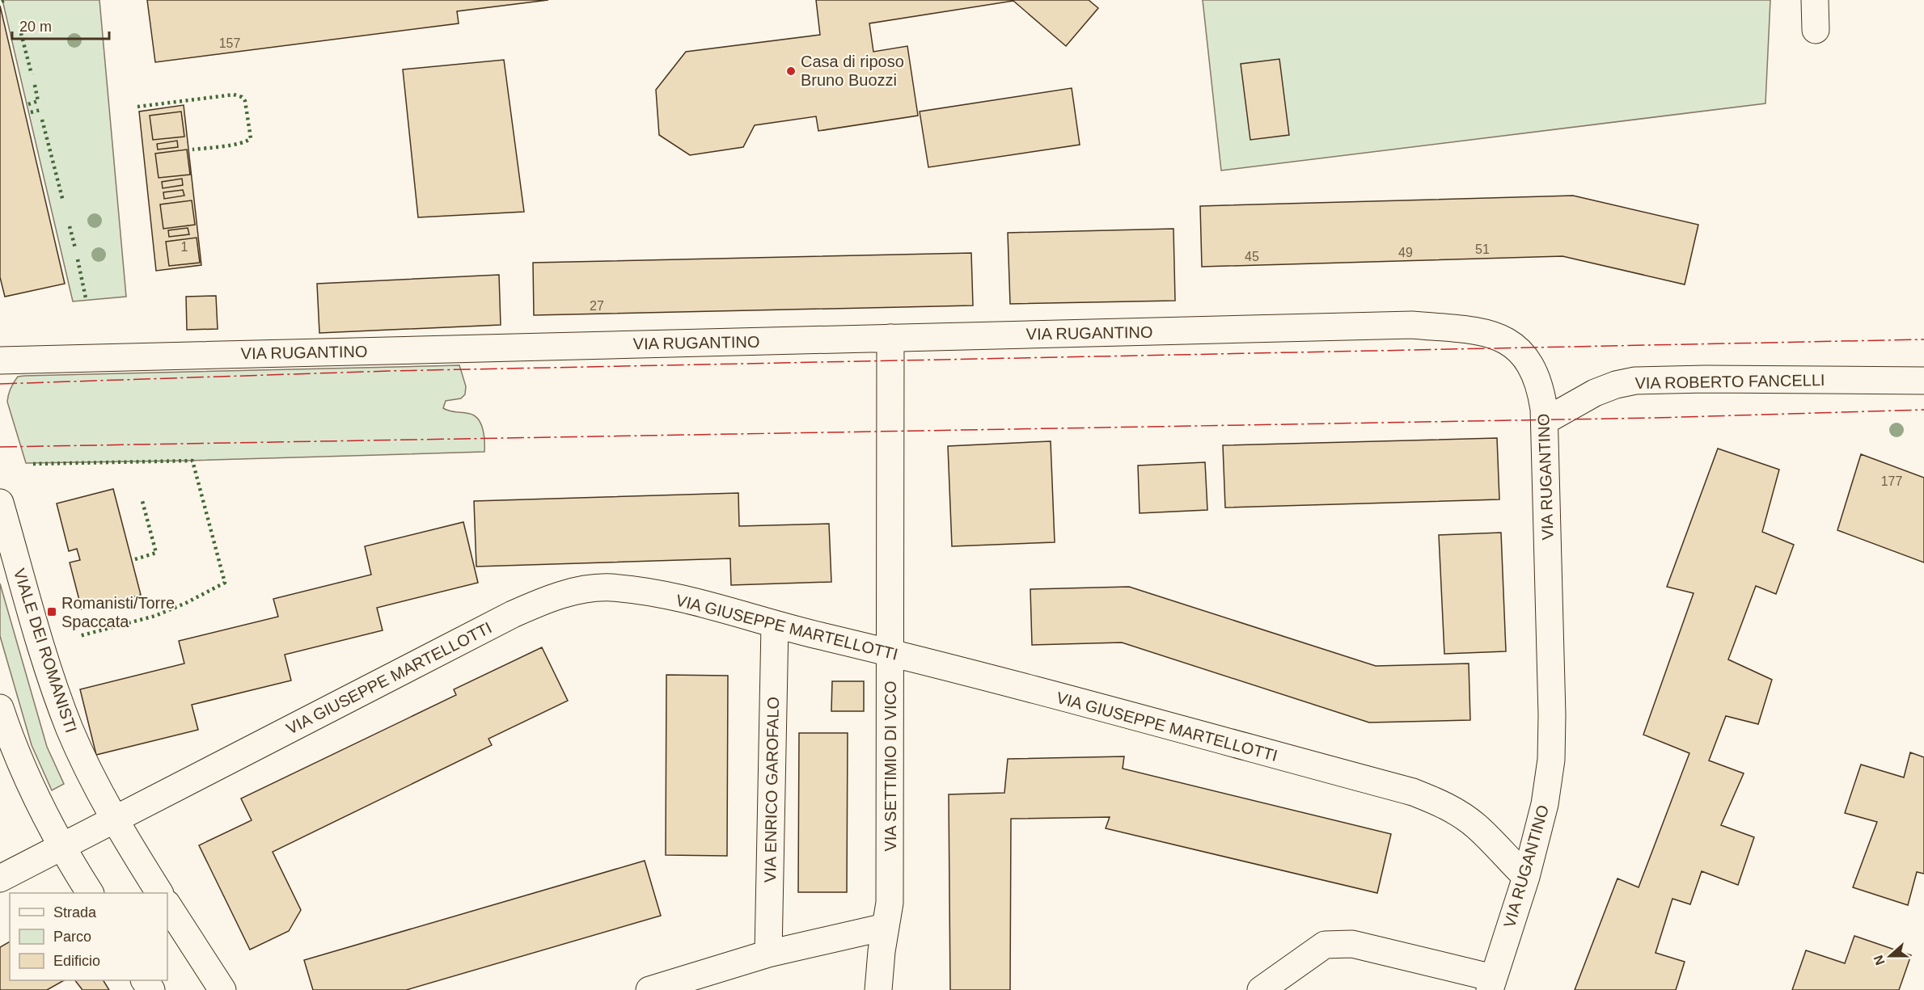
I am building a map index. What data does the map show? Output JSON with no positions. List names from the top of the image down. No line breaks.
{"streets":{"street":["VIA RUGANTINO","VIA ROBERTO FANCELLI","VIA GIUSEPPE MARTELLOTTI","VIALE DEI ROMANISTI","VIA SETTIMIO DI VICO","VIA ENRICO GAROFALO"]},"crossings":[["VIA RUGANTINO","VIA ROBERTO FANCELLI"],["VIA RUGANTINO","VIA GIUSEPPE MARTELLOTTI"],["VIA RUGANTINO","VIA SETTIMIO DI VICO"],["VIA GIUSEPPE MARTELLOTTI","VIALE DEI ROMANISTI"],["VIA GIUSEPPE MARTELLOTTI","VIA SETTIMIO DI VICO"],["VIA GIUSEPPE MARTELLOTTI","VIA ENRICO GAROFALO"]],"places":{"other":["Casa di riposo Bruno Buozzi"],"transit":["Romanisti/Torre Spaccata"]},"house_numbers":["157","1","51","49","45","27","177"],"legend":["Strada","Parco","Edificio"],"scale_bar":"20 m","north":"left"}
